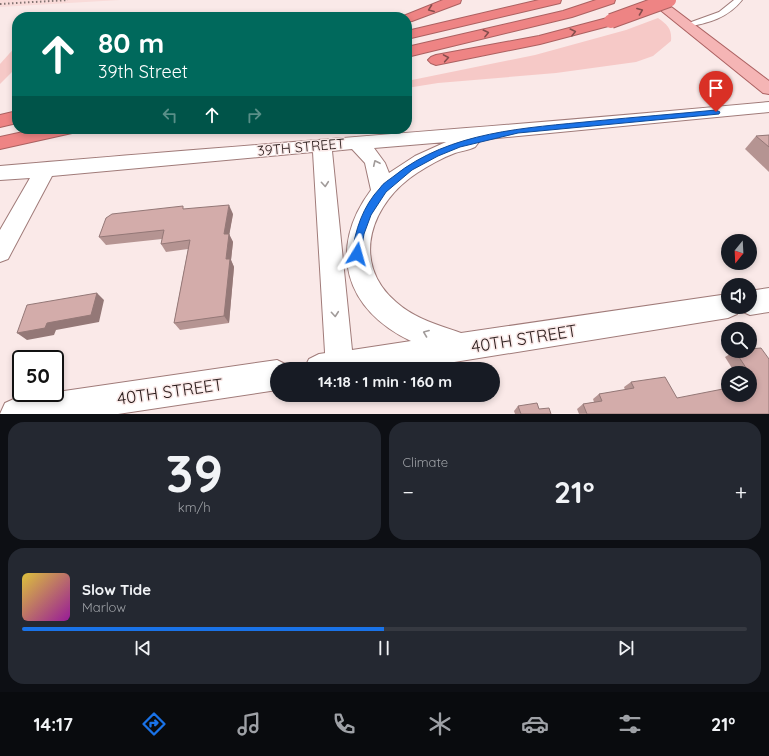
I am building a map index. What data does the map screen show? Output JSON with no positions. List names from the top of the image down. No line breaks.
{"streets":{"main road":["39TH STREET","40TH STREET"]},"north":"bottom","page":{"turn":["80 m","39th Street"],"limit":"50","trip":"14:18 · 1 min · 160 m","tile":[["39","km/h"],"Climate"],"heat":["−","21°","+"],"song":["Slow Tide","Marlow"],"tabs":["14:17","21°"]}}
